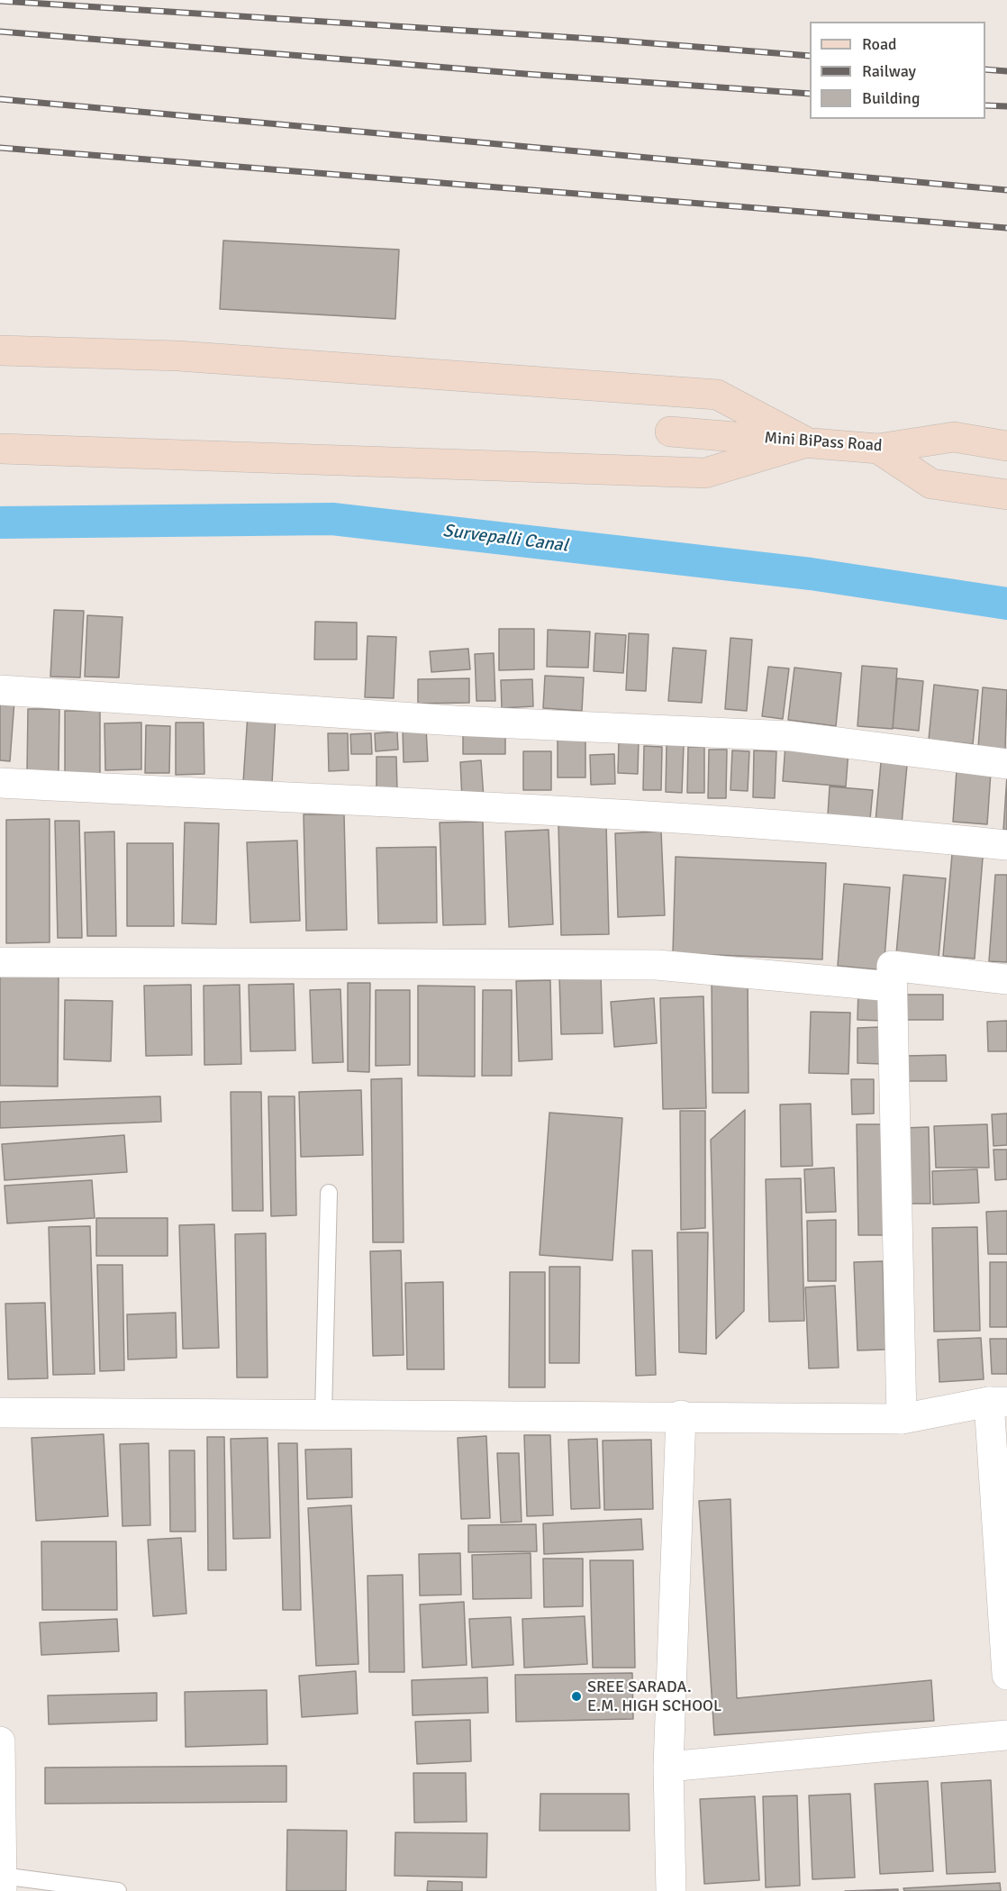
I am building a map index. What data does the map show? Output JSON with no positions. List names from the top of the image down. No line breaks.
{"streets":{"main road":["Mini BiPass Road"]},"water":["Survepalli Canal"],"places":["SREE SARADA. E.M. HIGH SCHOOL"],"legend":["Road","Railway","Building"]}
